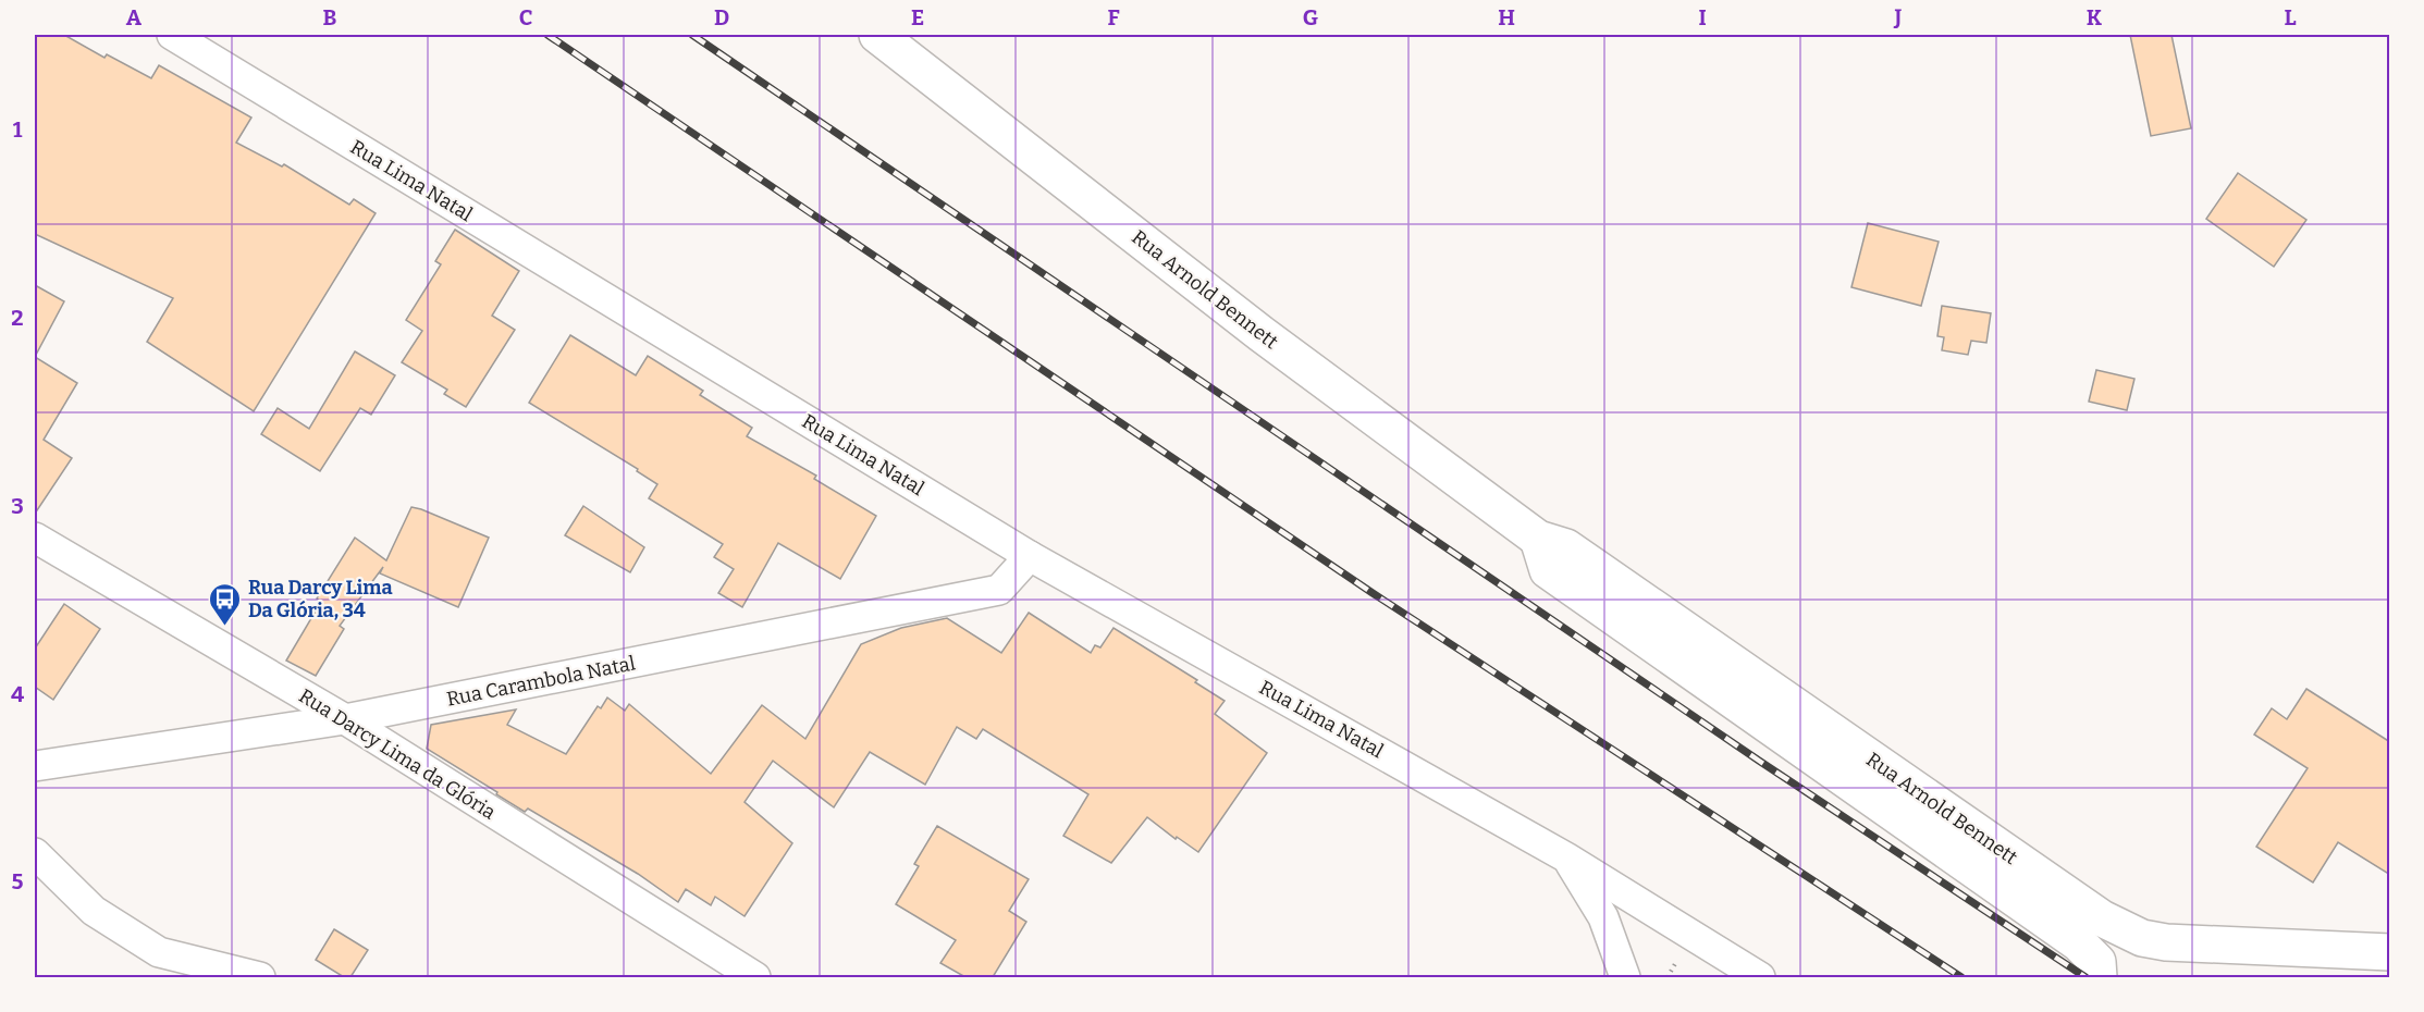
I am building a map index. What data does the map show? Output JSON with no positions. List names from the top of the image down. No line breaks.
{"streets":{"street":["Rua Lima Natal","Rua Arnold Bennett","Rua Carambola Natal","Rua Darcy Lima da Glória"]},"crossings":[["Rua Lima Natal","Rua Carambola Natal"],["Rua Carambola Natal","Rua Darcy Lima da Glória"]],"places":{"bus stop":["Rua Darcy Lima Da Glória, 34"]},"grid":{"columns":["A","B","C","D","E","F","G","H","I","J","K","L"],"rows":["1","2","3","4","5"]}}
